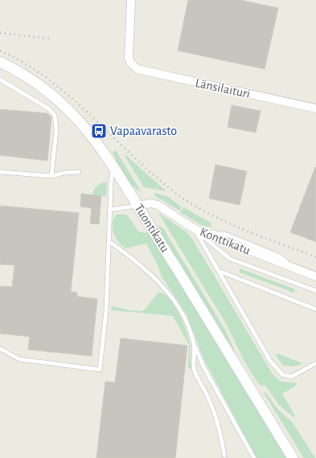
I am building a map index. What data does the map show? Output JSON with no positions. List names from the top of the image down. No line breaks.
{"streets":{"street":["Länsilaituri","Tuontikatu","Konttikatu"]},"crossings":[["Tuontikatu","Konttikatu"]],"places":{"bus stop":["Vapaavarasto"]}}
